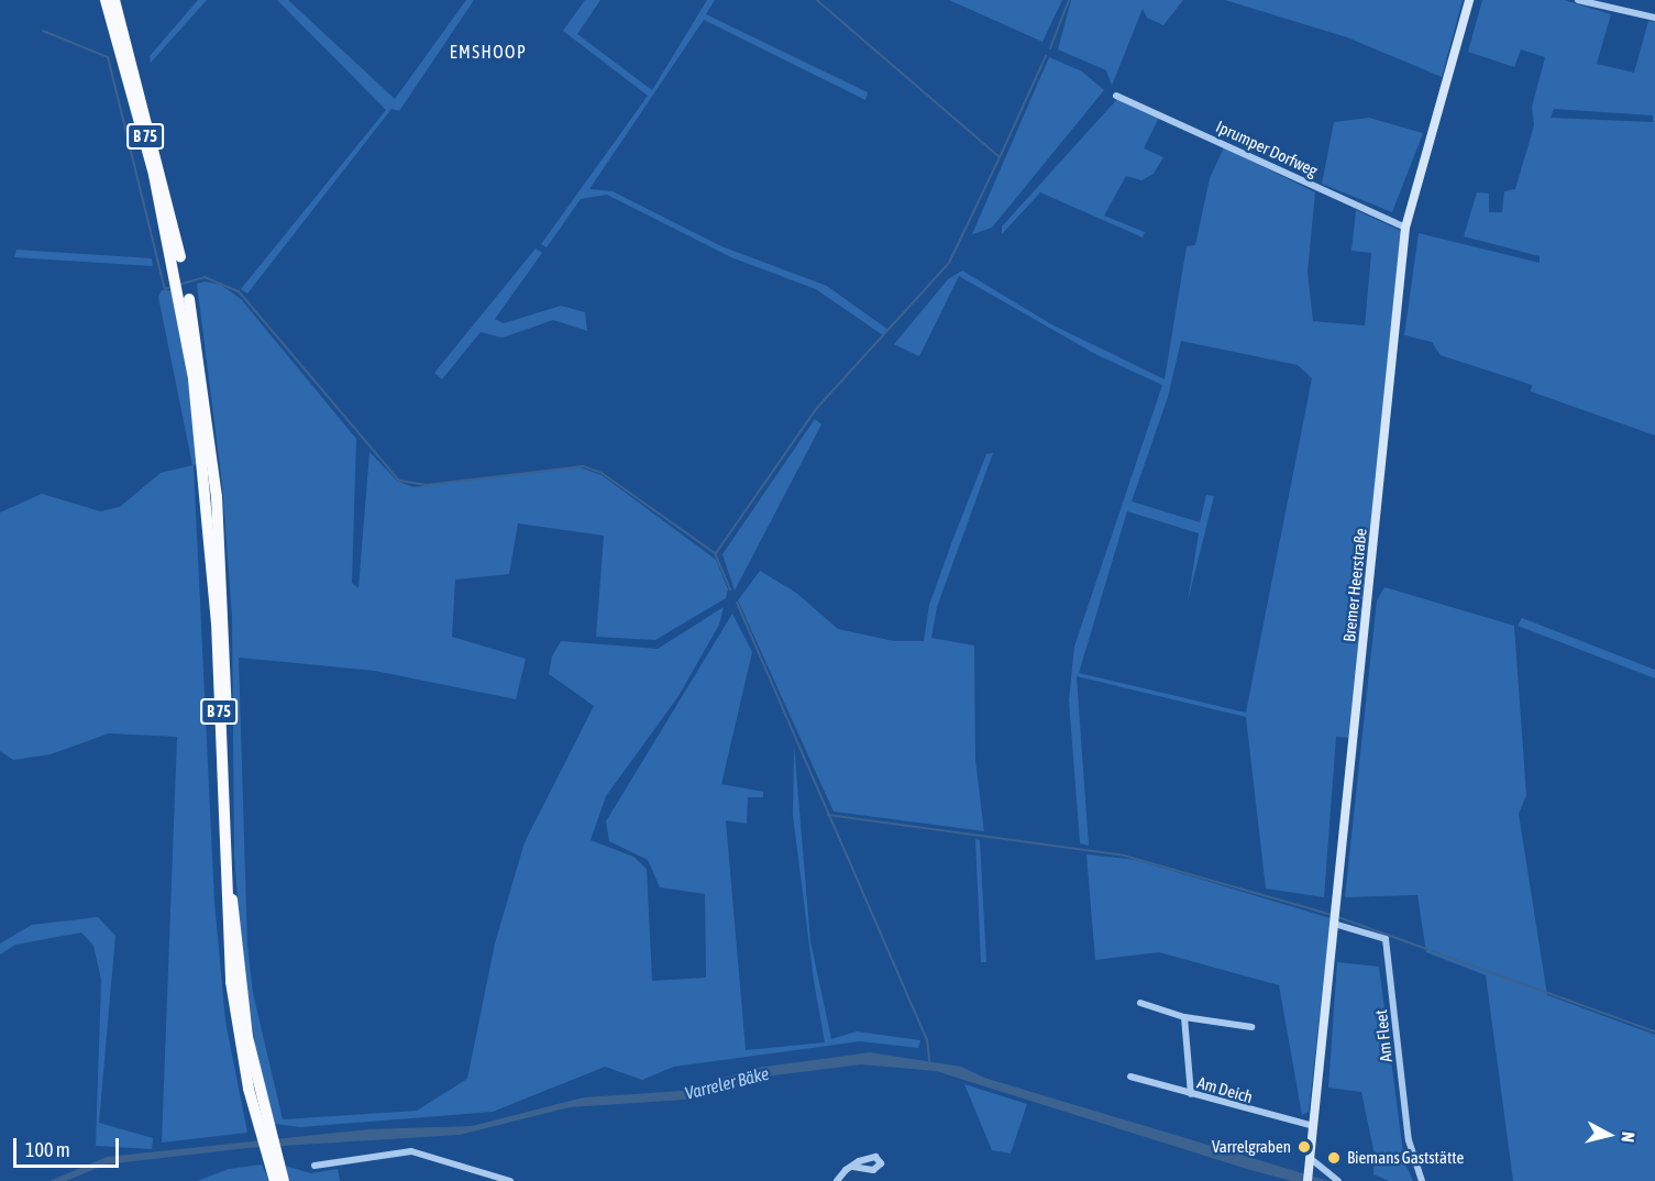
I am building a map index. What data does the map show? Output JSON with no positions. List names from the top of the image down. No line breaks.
{"streets":{"highway":["B 75"],"main road":["Bremer Heerstraße"],"street":["Iprumper Dorfweg","Am Fleet","Am Deich"]},"crossings":[["Iprumper Dorfweg","Bremer Heerstraße"],["Bremer Heerstraße","Am Fleet"],["Bremer Heerstraße","Am Deich"]],"districts":["EMSHOOP"],"water":["Varreler Bäke"],"places":["Varrelgraben","Biemans Gaststätte"],"scale_bar":"100 m","north":"right"}
